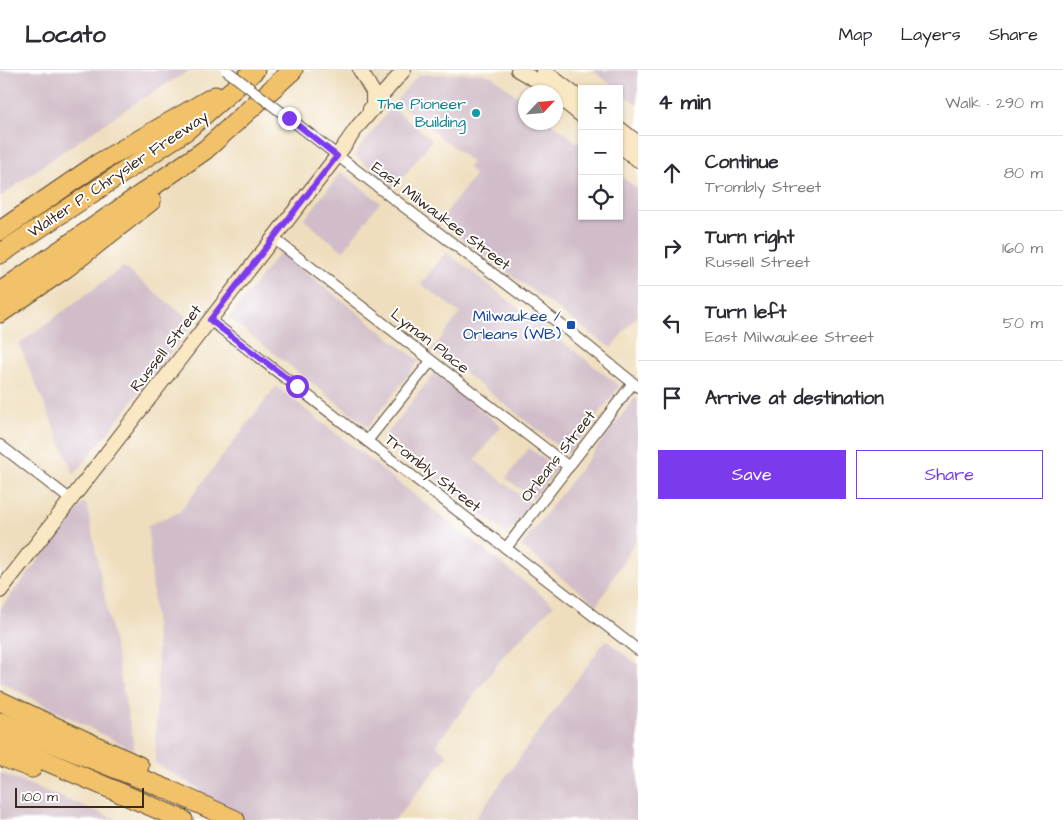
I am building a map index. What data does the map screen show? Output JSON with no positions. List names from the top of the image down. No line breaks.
{"streets":{"highway":["Walter P. Chrysler Freeway"],"street":["East Milwaukee Street","Lyman Place","Russell Street","Orleans Street","Trombly Street"]},"crossings":[["East Milwaukee Street","Russell Street"],["East Milwaukee Street","Orleans Street"],["Lyman Place","Russell Street"],["Lyman Place","Orleans Street"],["Russell Street","Trombly Street"],["Orleans Street","Trombly Street"]],"places":{"other":["The Pioneer Building"],"transit":["Milwaukee / Orleans (WB)"]},"scale_bar":"100 m","north":"top right","page":{"header":"Locato","nav":["Map","Layers","Share"],"heading":["4 min","Walk · 290 m"],"map_buttons":["+","−"],"list":[["Continue","Trombly Street","80 m"],["Turn right","Russell Street","160 m"],["Turn left","East Milwaukee Street","50 m"],"Arrive at destination"],"buttons":["Save","Share"],"scale":"100 m"}}
